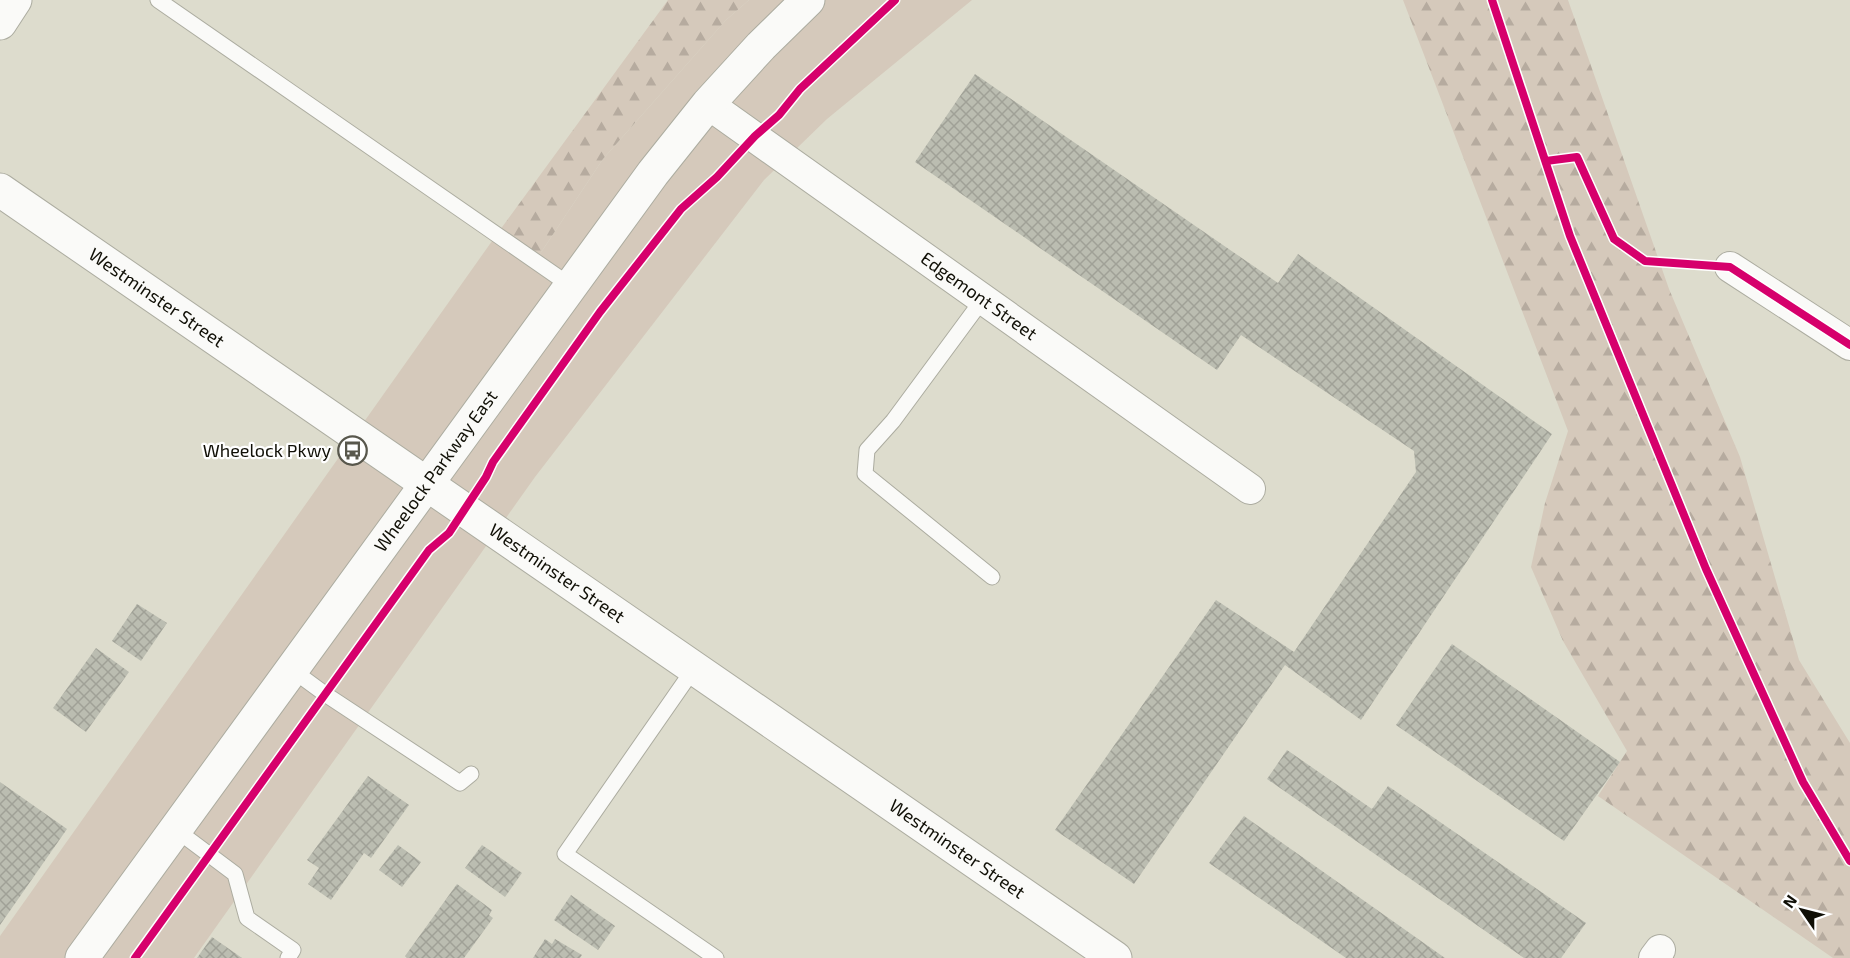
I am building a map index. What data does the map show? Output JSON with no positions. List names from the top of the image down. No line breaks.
{"streets":{"street":["Edgemont Street","Westminster Street","Wheelock Parkway East"]},"crossings":[["Edgemont Street","Wheelock Parkway East"],["Westminster Street","Wheelock Parkway East"]],"places":{"bus stop":["Wheelock Pkwy"]},"north":"top left"}
